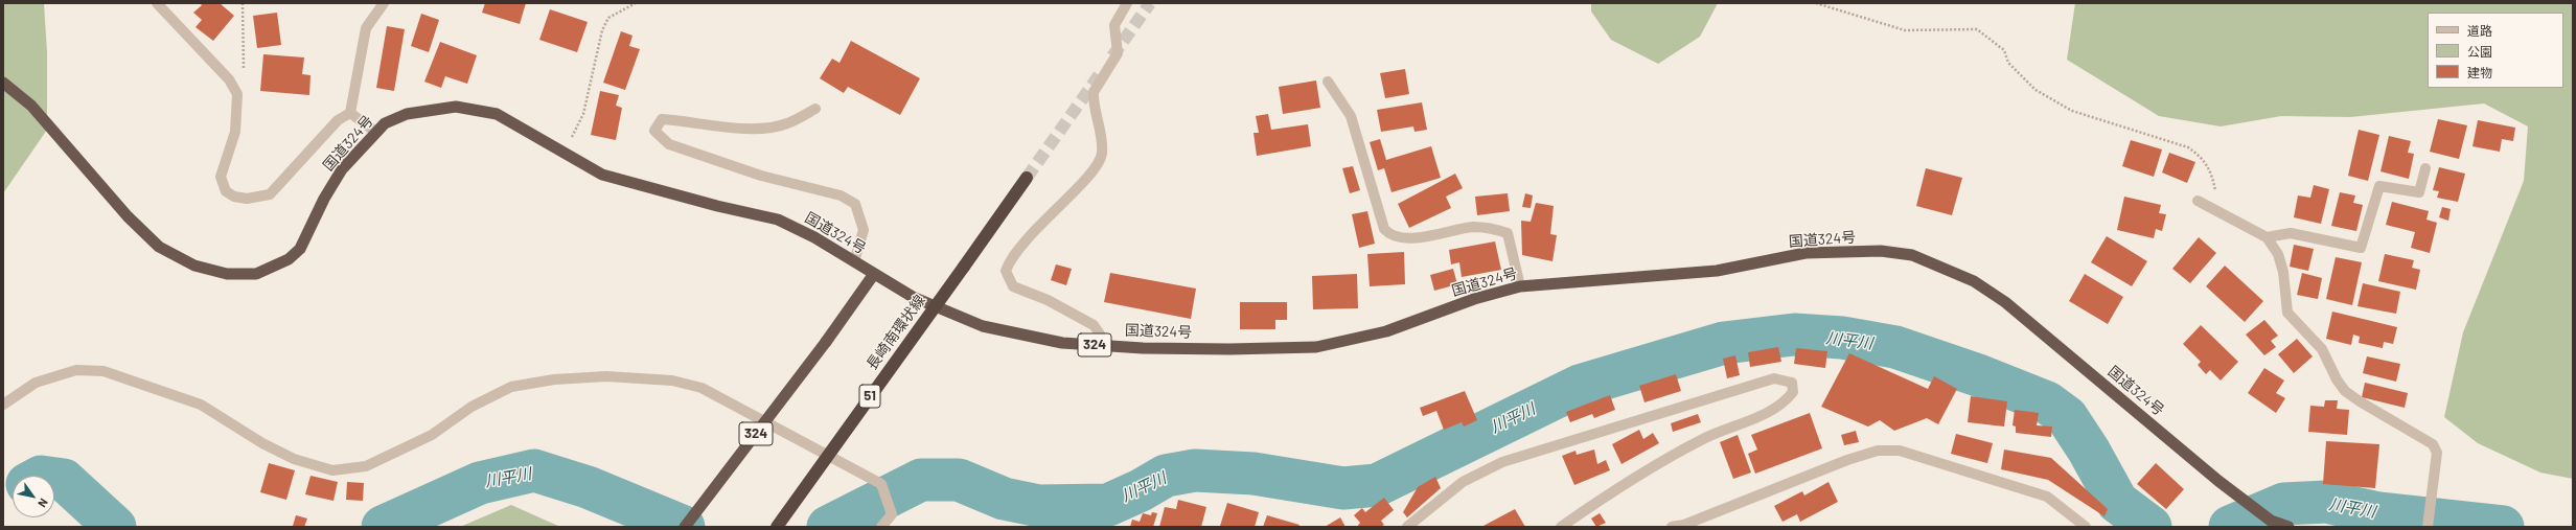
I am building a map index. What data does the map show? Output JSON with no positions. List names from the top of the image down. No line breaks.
{"streets":{"highway":["国道324号","長崎南環状線","324","51"]},"crossings":[["国道324号","324"]],"water":["川平川"],"legend":["道路","公園","建物"],"north":"bottom right"}
